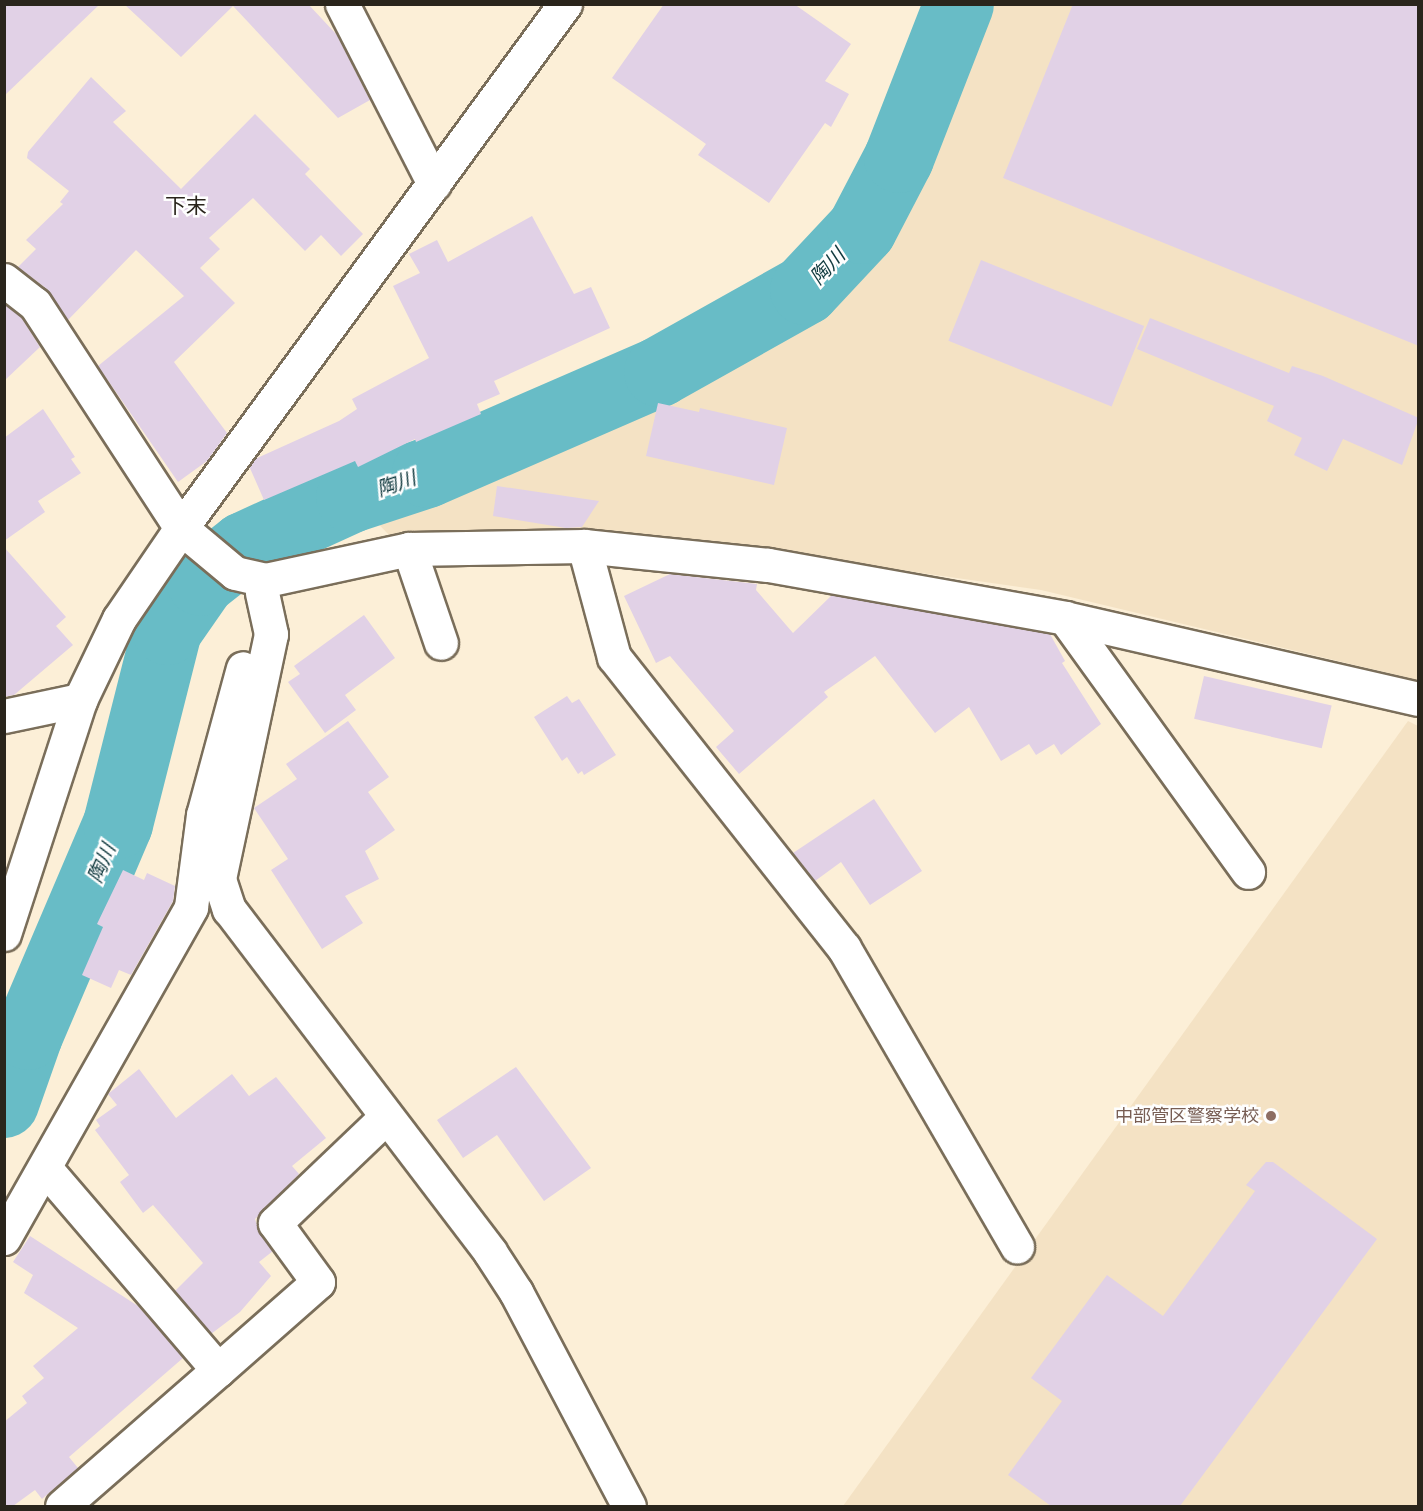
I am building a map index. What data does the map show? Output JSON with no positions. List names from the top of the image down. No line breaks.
{"districts":["下末"],"water":["陶川"],"places":["中部管区警察学校"]}
